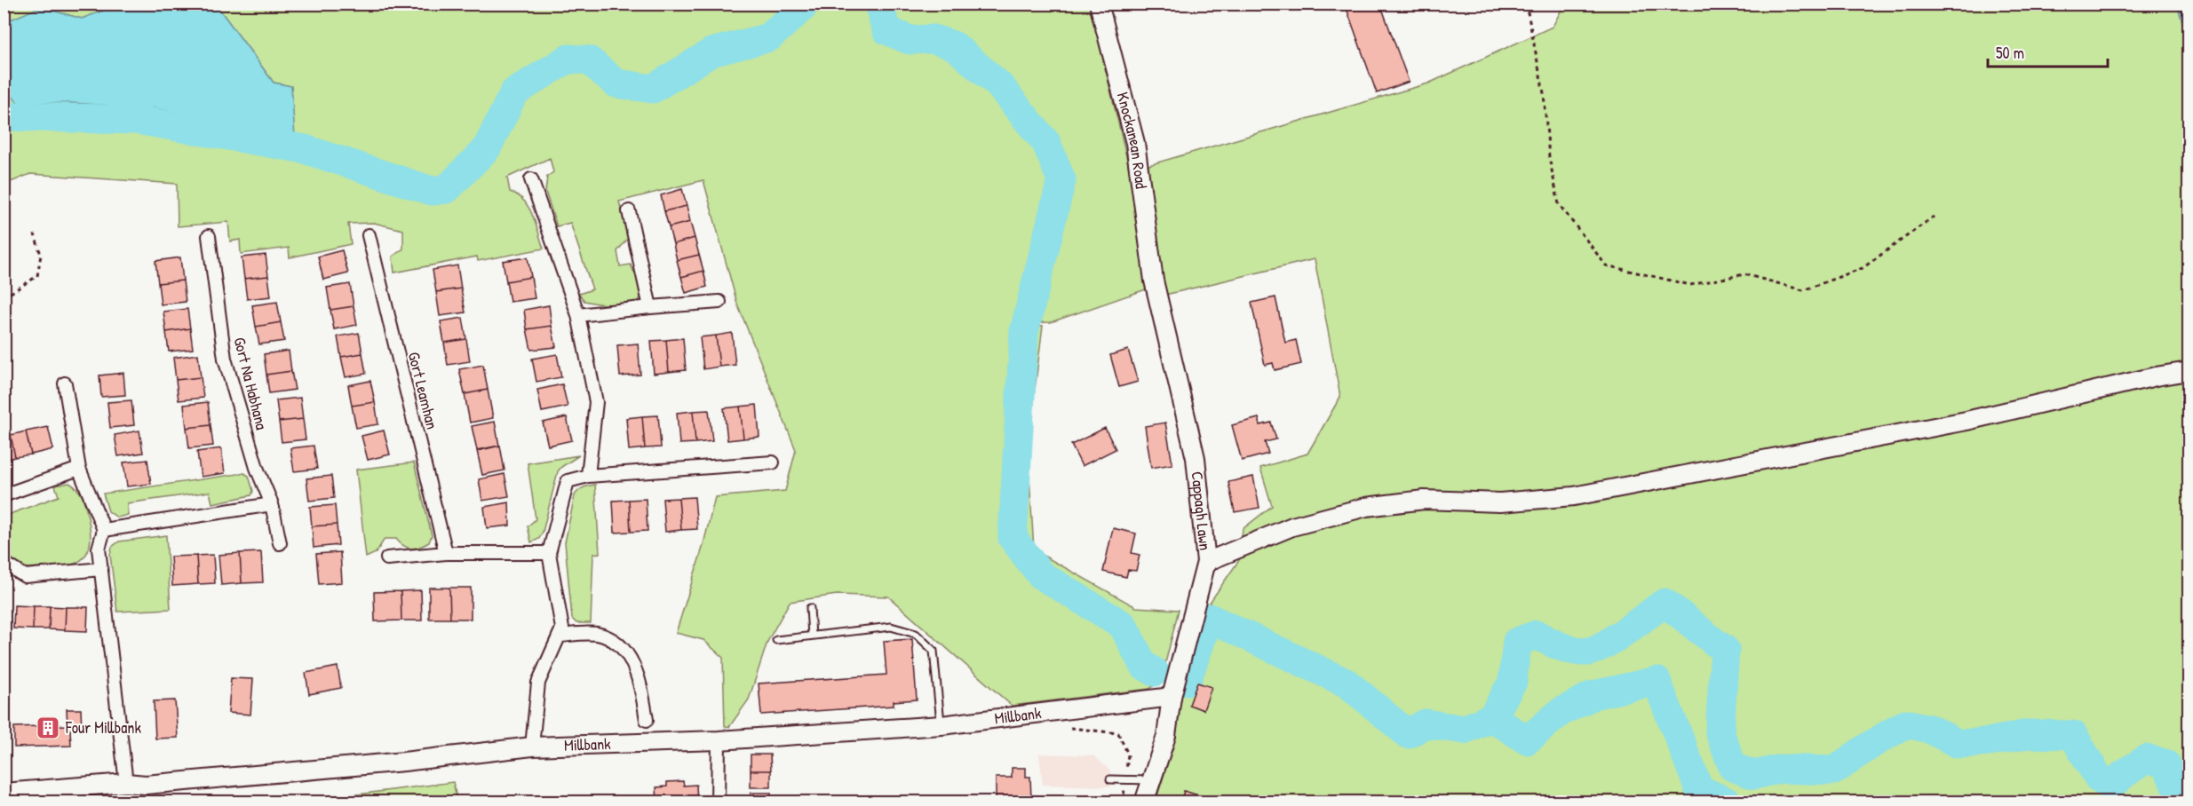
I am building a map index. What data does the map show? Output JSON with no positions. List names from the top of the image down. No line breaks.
{"streets":{"street":["Knockanean Road","Gort Na Habhana","Gort Leamhan","Cappagh Lawn","Millbank"]},"crossings":[["Knockanean Road","Cappagh Lawn"],["Cappagh Lawn","Millbank"]],"places":{"building":["Four Millbank"]},"scale_bar":"50 m"}
